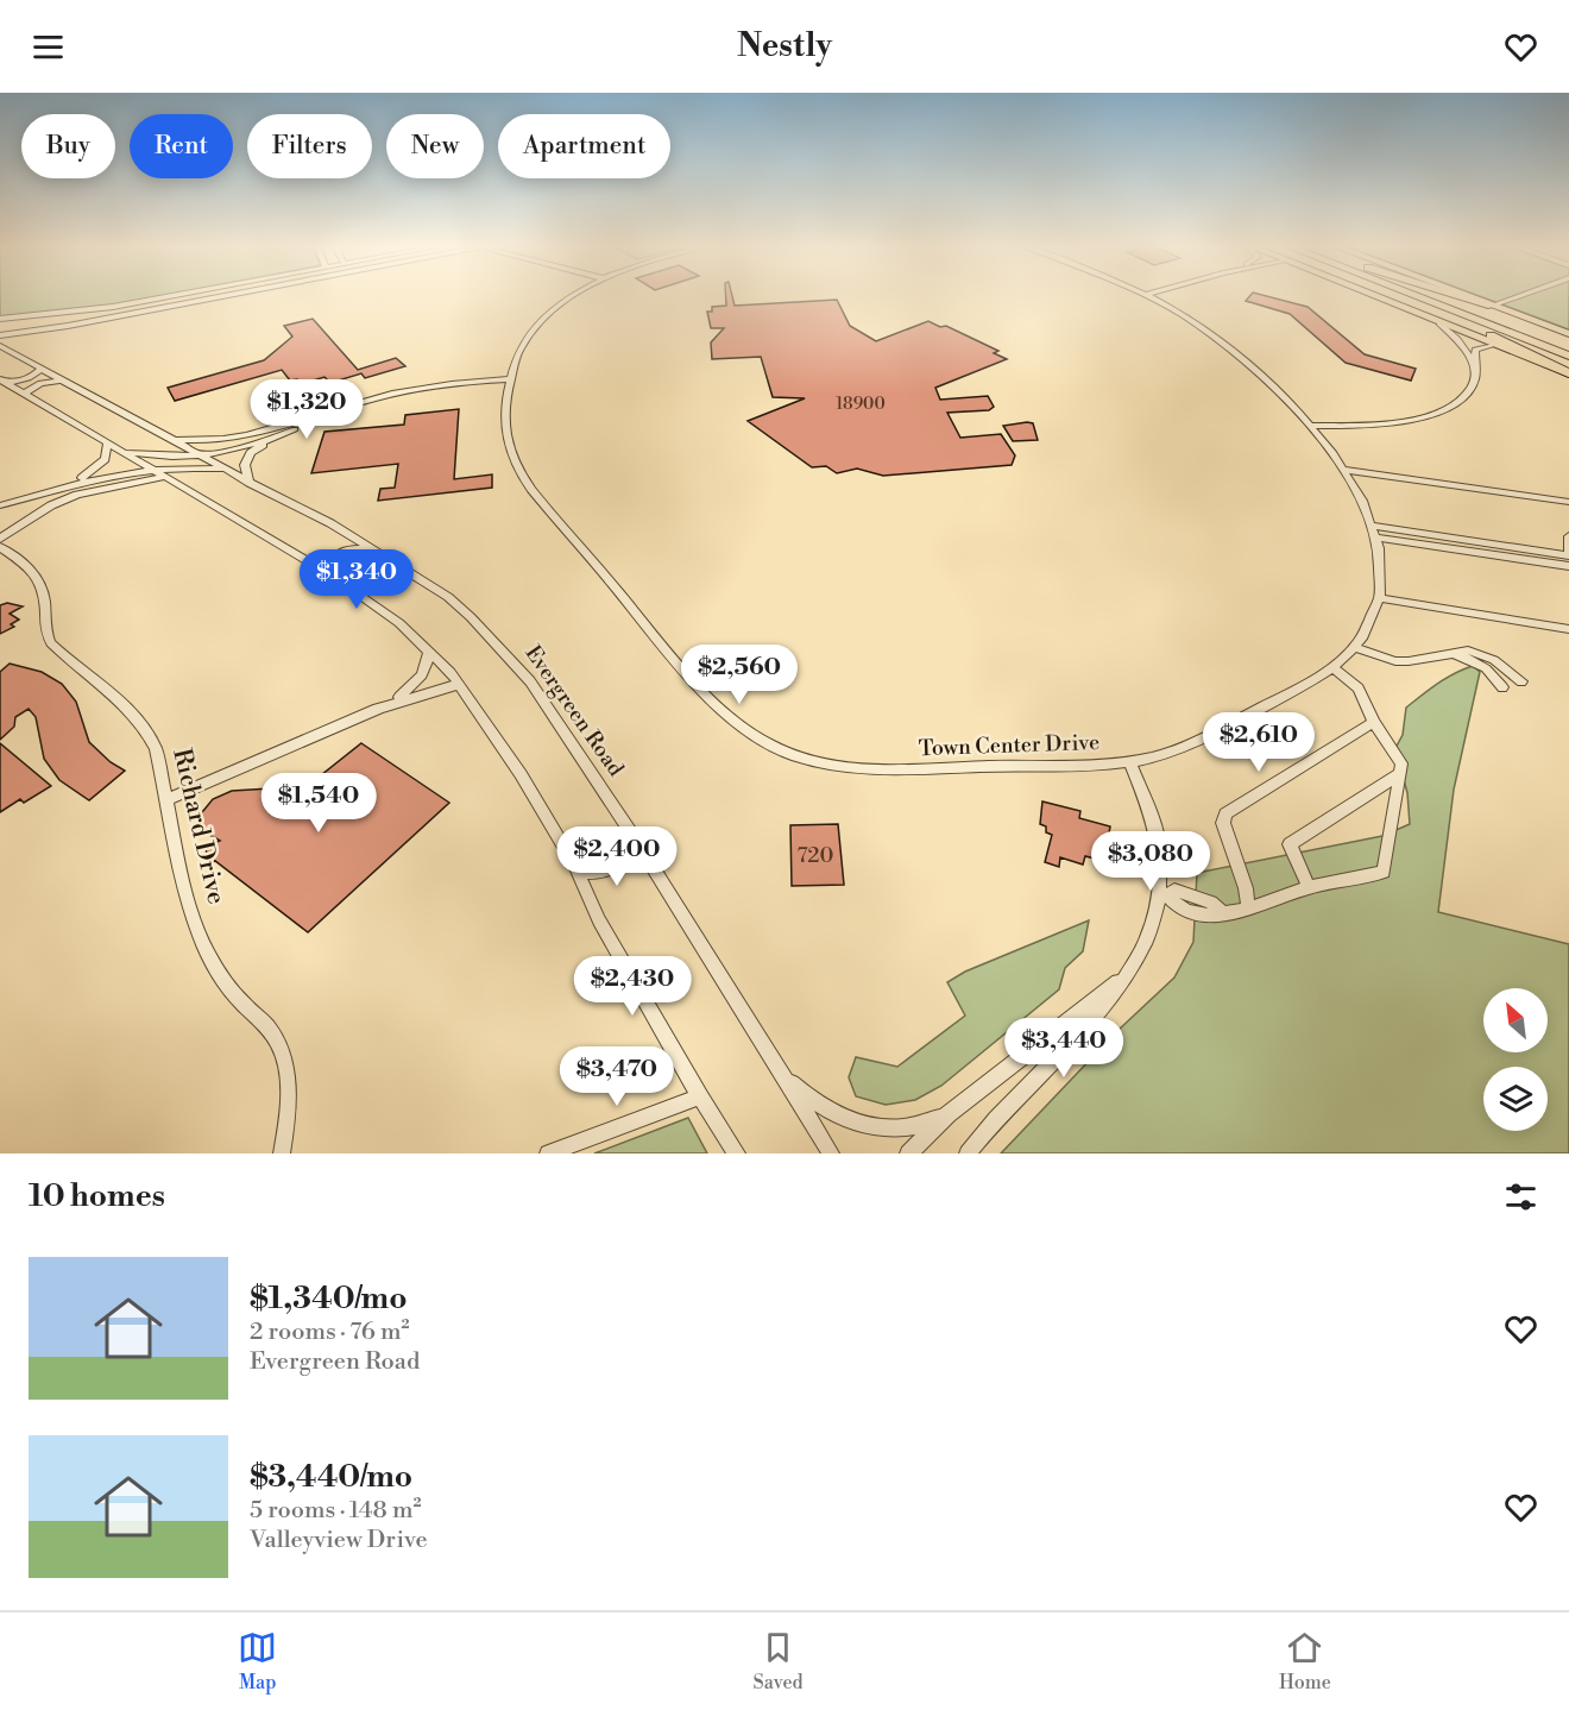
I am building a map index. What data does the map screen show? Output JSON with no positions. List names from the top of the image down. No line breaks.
{"streets":{"street":["Evergreen Road","Town Center Drive","Richard Drive"]},"house_numbers":["18900","720"],"north":"top left","page":{"header":"Nestly","chip":["Buy","Rent","Filters","New","Apartment"],"price":["$1,320","$1,340","$2,560","$2,610","$1,540","$2,400","$3,080","$2,430","$3,440","$3,470"],"heading":"10 homes","list":[{"name":"$1,340/mo","note":"2 rooms · 76 m² · Evergreen Road"},{"name":"$3,440/mo","note":"5 rooms · 148 m² · Valleyview Drive"}],"tabs":["Map","Saved","Home"]}}
